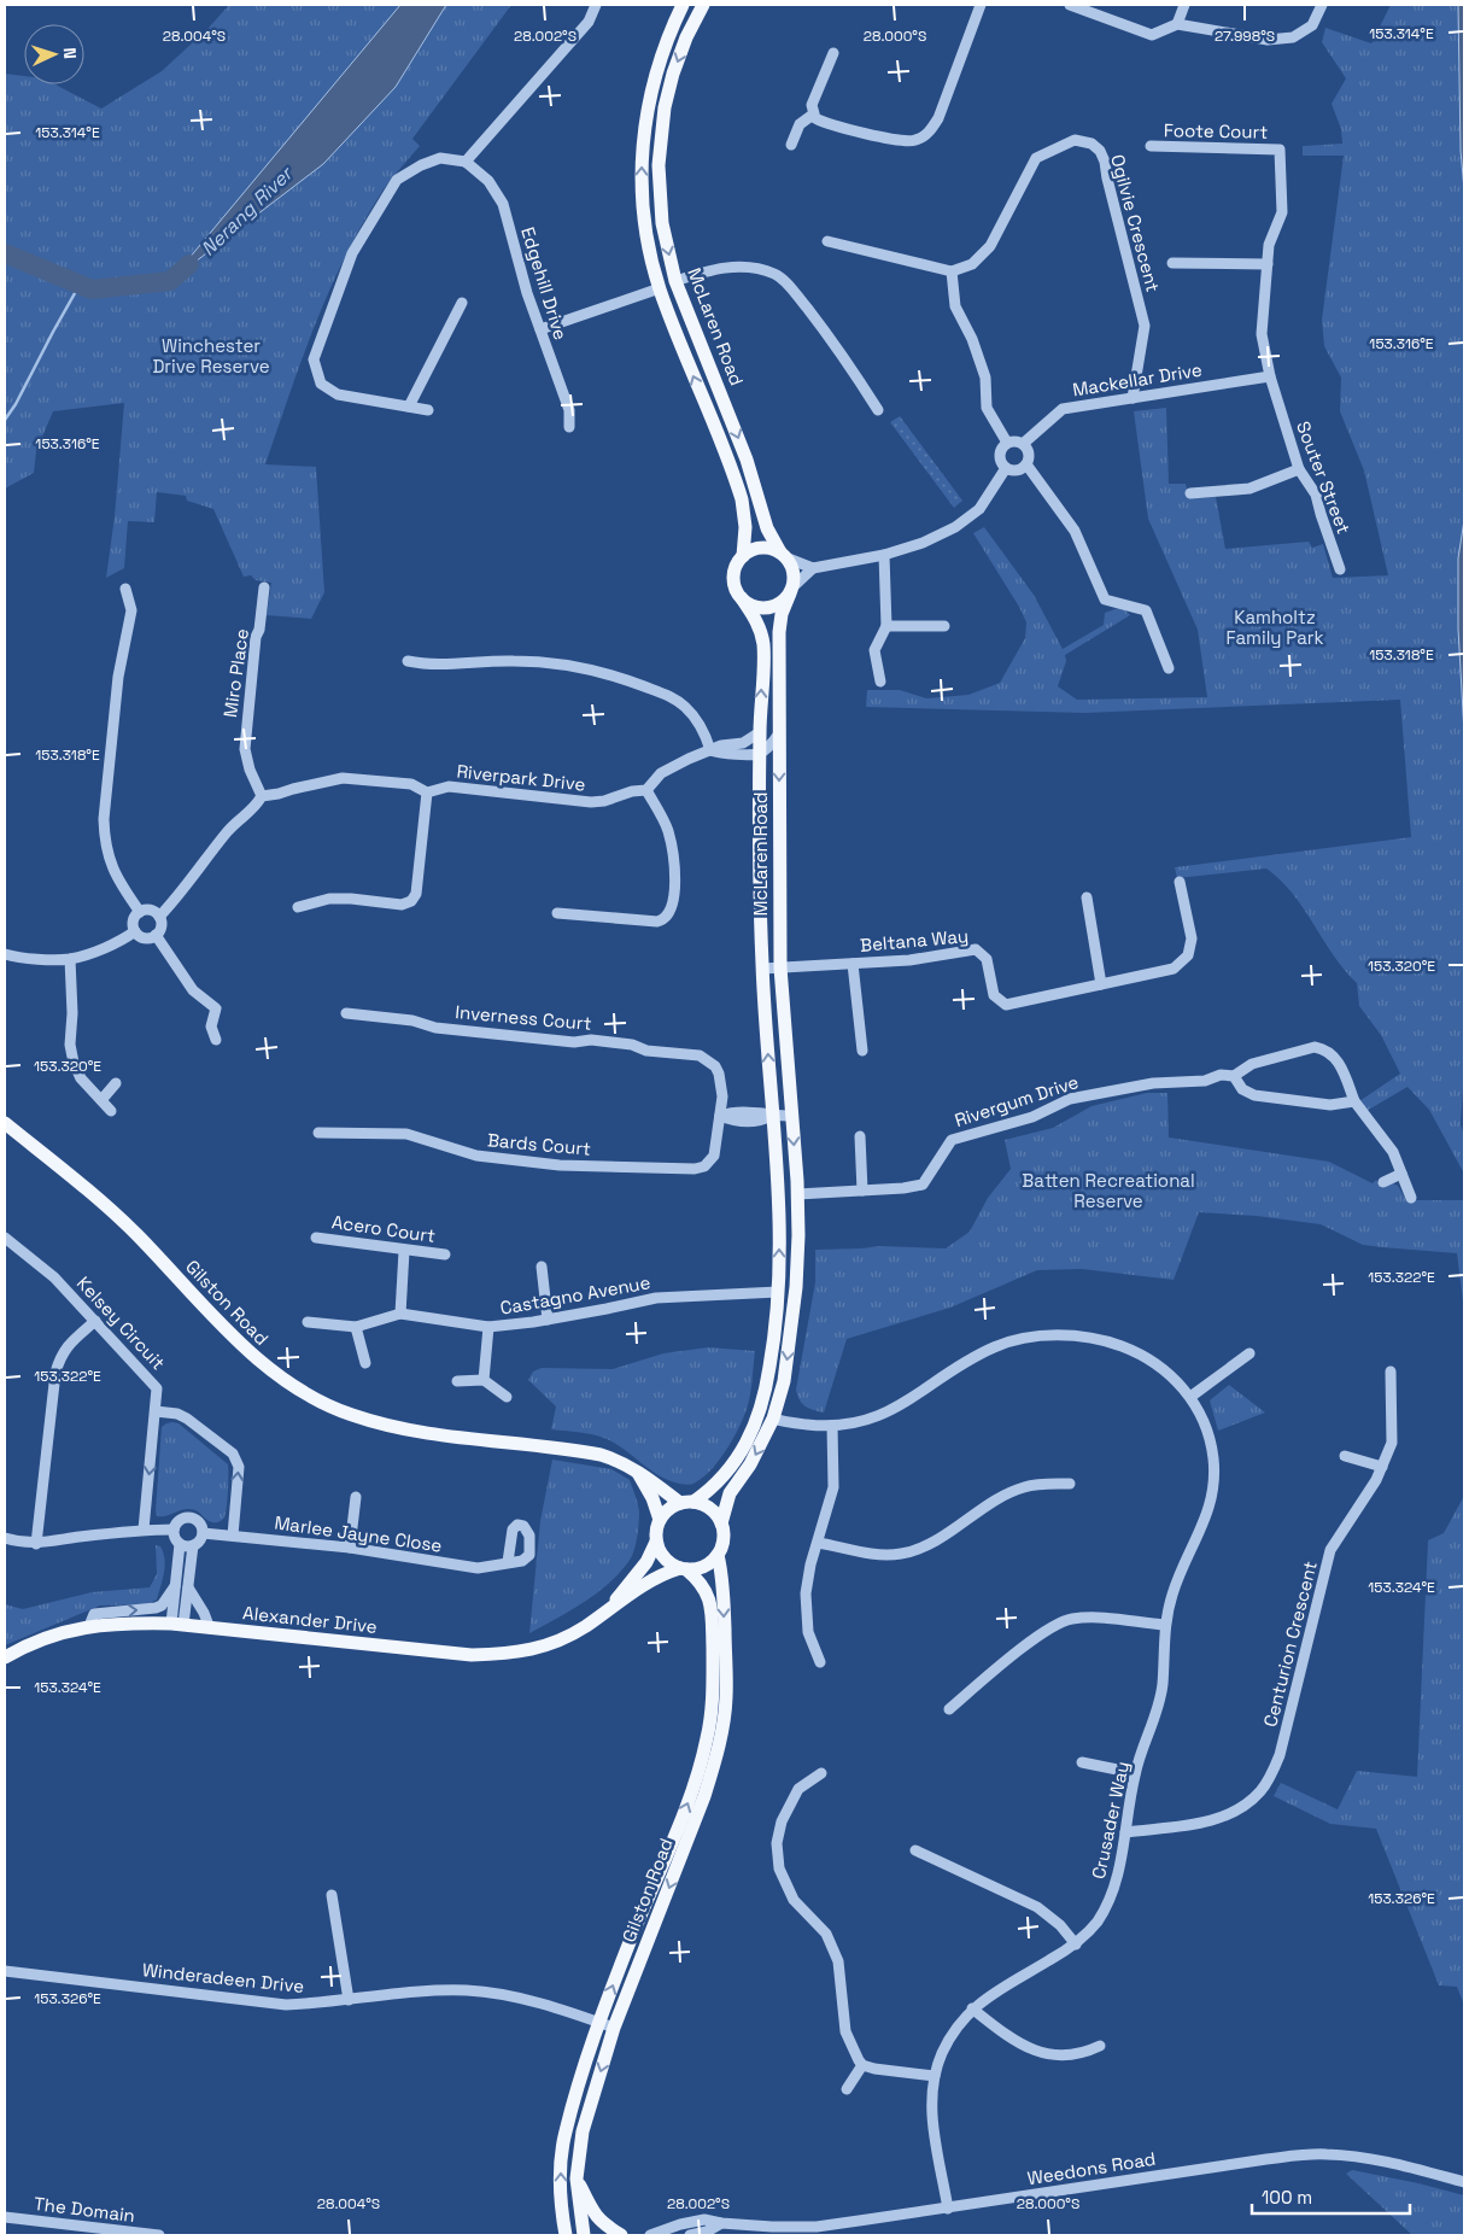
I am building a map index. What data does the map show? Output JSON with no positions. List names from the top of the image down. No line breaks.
{"streets":{"main road":["McLaren Road","Gilston Road","Alexander Drive"],"street":["Foote Court","Ogilvie Crescent","Edgehill Drive","Mackellar Drive","Souter Street","Miro Place","Riverpark Drive","Beltana Way","Inverness Court","Rivergum Drive","Bards Court","Acero Court","Castagno Avenue","Kelsey Circuit","Marlee Jayne Close","Centurion Crescent","Crusader Way","Winderadeen Drive","Weedons Road","The Domain"]},"crossings":[["Foote Court","Souter Street"],["Ogilvie Crescent","Mackellar Drive"],["McLaren Road","Beltana Way"],["McLaren Road","Rivergum Drive"],["McLaren Road","Castagno Avenue"],["McLaren Road","Gilston Road"],["McLaren Road","Alexander Drive"],["McLaren Road","Crusader Way"],["Mackellar Drive","Souter Street"],["Miro Place","Riverpark Drive"],["Inverness Court","Bards Court"],["Gilston Road","Alexander Drive"],["Gilston Road","Winderadeen Drive"],["Centurion Crescent","Crusader Way"],["Crusader Way","Weedons Road"]],"water":["Nerang River"],"parks":["Winchester Drive Reserve","Kamholtz Family Park","Batten Recreational Reserve"],"scale_bar":"100 m","north":"right","coordinates":["153.314°E","28.004°S","28.002°S","28.000°S","27.998°S","153.316°E","153.318°E","153.320°E","153.322°E","153.324°E","153.326°E"]}
